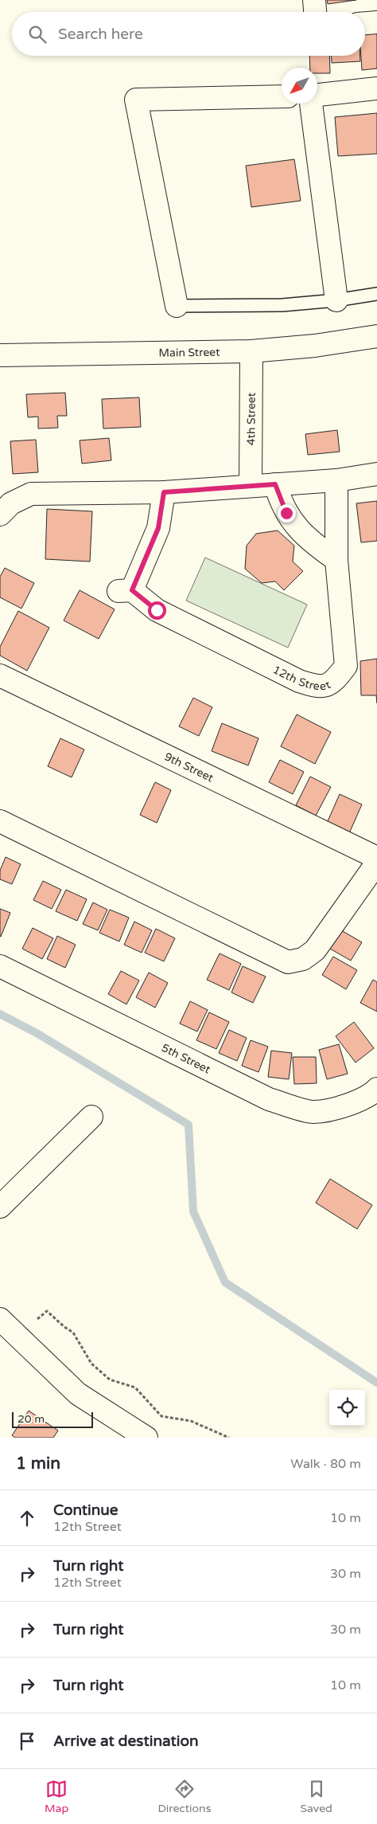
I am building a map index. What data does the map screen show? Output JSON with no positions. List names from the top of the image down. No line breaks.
{"streets":{"street":["Main Street","4th Street","12th Street","9th Street","5th Street"]},"crossings":[["Main Street","4th Street"]],"scale_bar":"20 m","north":"bottom left","page":{"search":"Search here","scale":"20 m","heading":["1 min","Walk · 80 m"],"list":[["Continue","12th Street","10 m"],["Turn right","12th Street","30 m"],["Turn right","30 m"],["Turn right","10 m"],"Arrive at destination"],"nav":["Map","Directions","Saved"]}}
